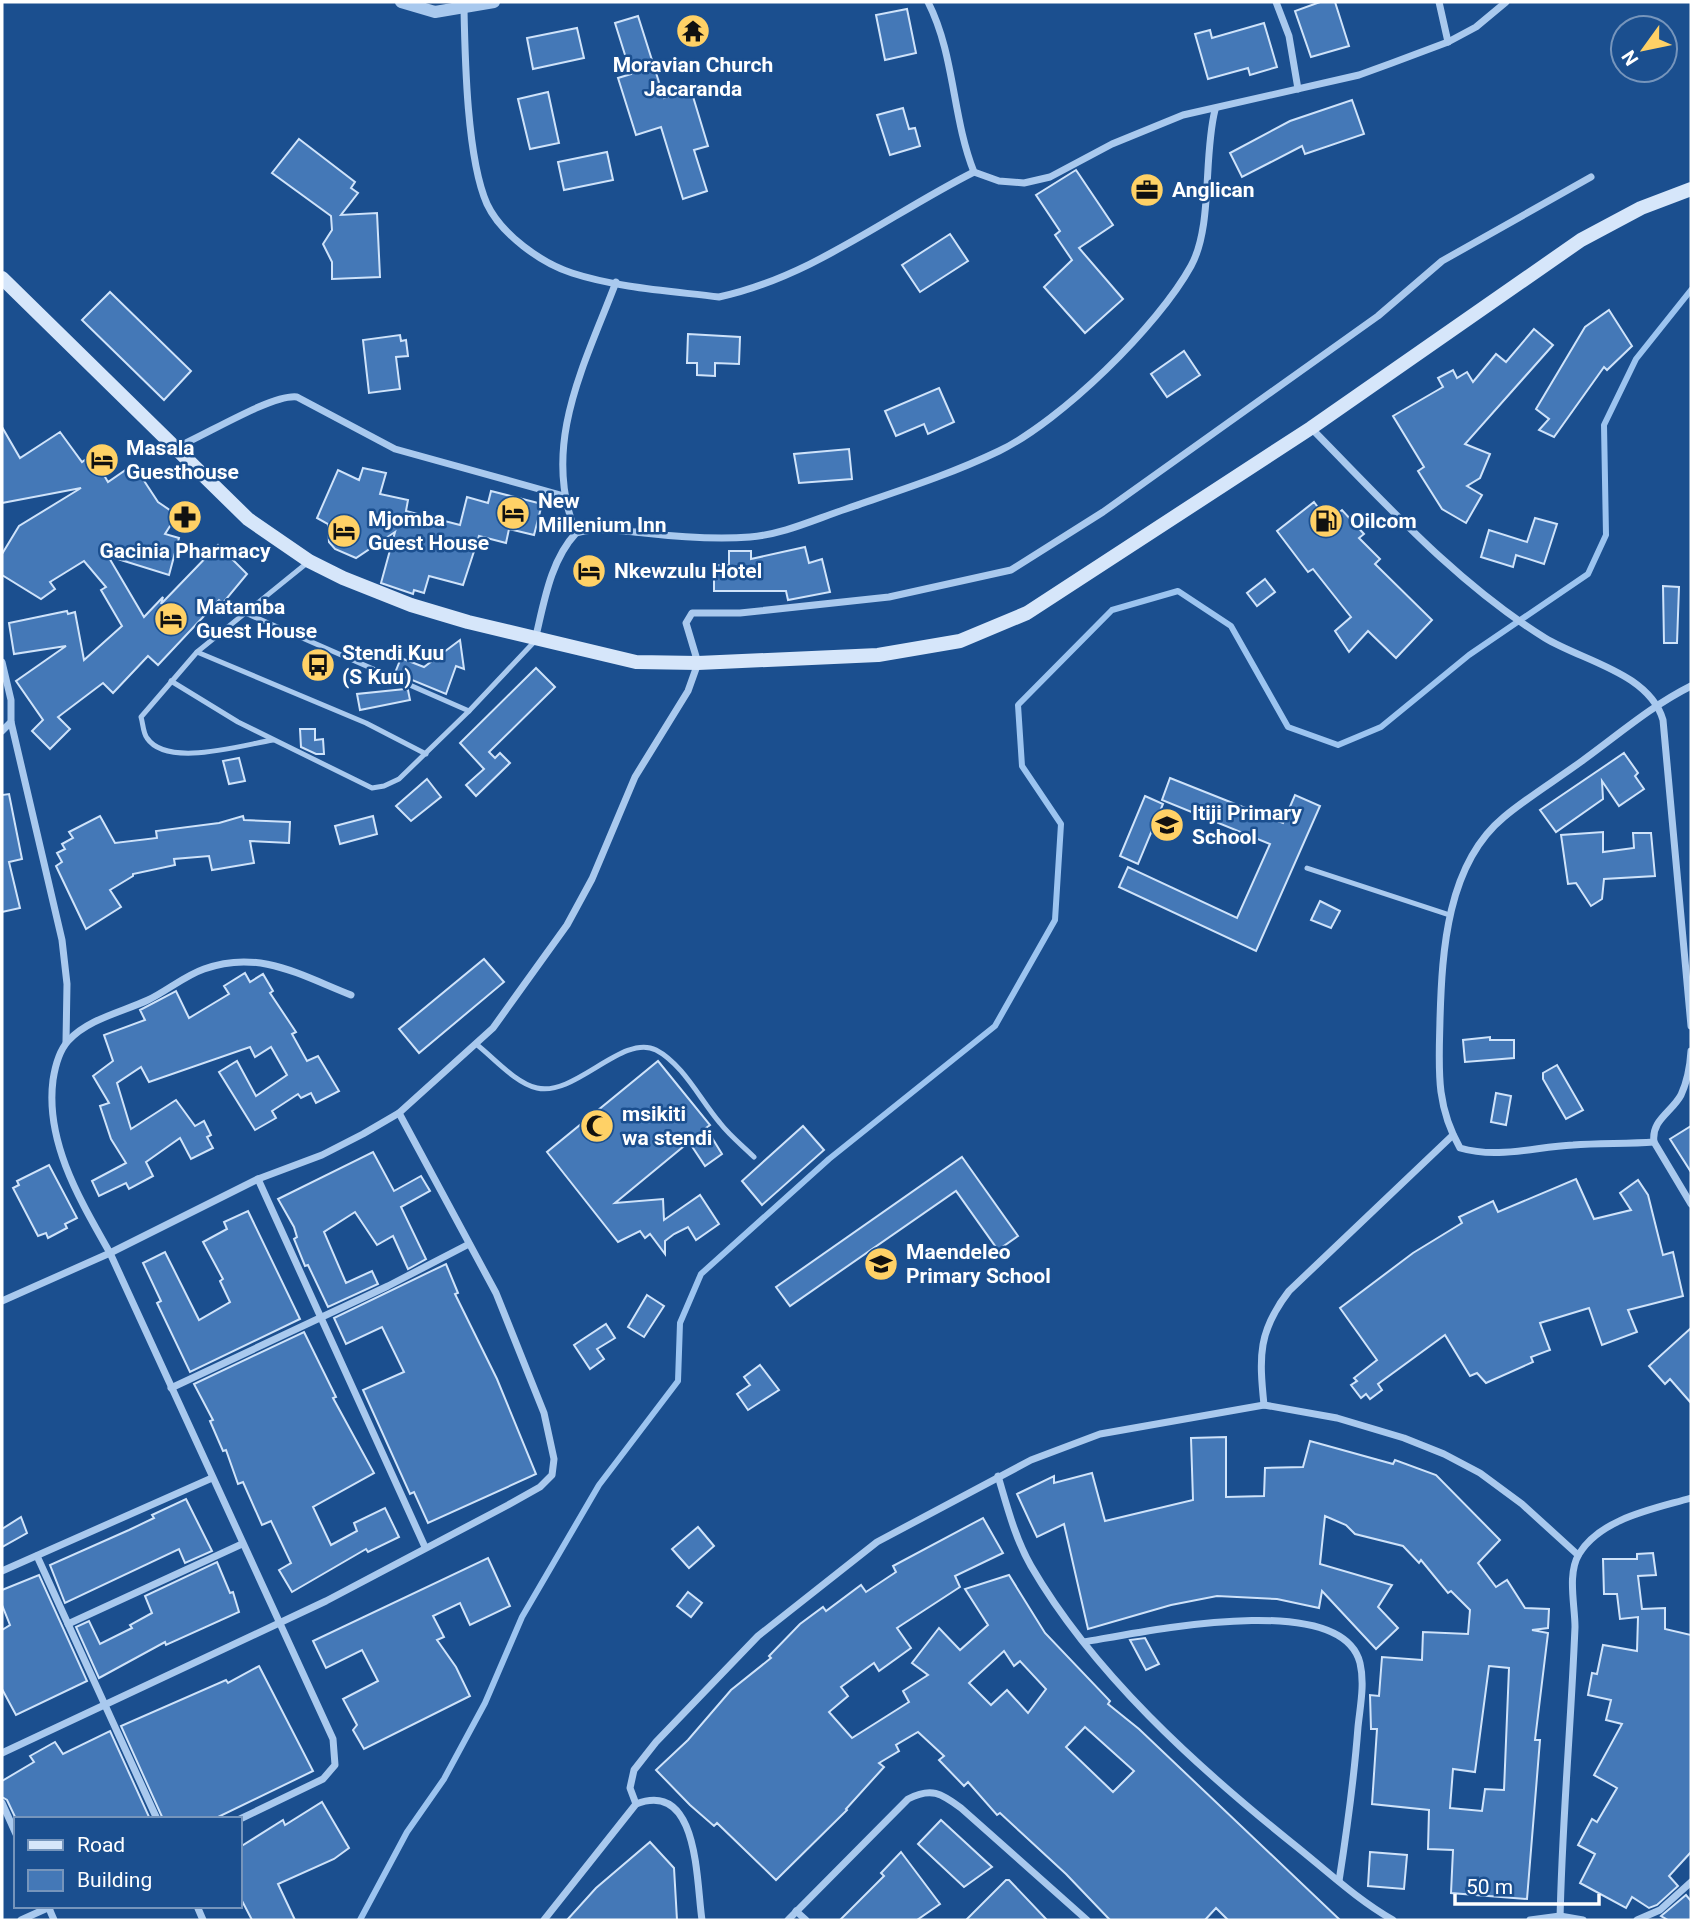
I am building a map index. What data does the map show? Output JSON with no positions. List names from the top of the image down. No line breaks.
{"places":{"temple":["Moravian Church Jacaranda"],"office":["Anglican"],"hotel":["Masala Guesthouse","New Millenium Inn","Mjomba Guest House","Nkewzulu Hotel","Matamba Guest House"],"pharmacy":["Gacinia Pharmacy"],"fuel station":["Oilcom"],"bus stop":["Stendi Kuu (S Kuu)"],"school or university":["Itiji Primary School","Maendeleo Primary School"],"mosque":["msikiti wa stendi"]},"legend":["Road","Building"],"scale_bar":"50 m","north":"bottom left"}
